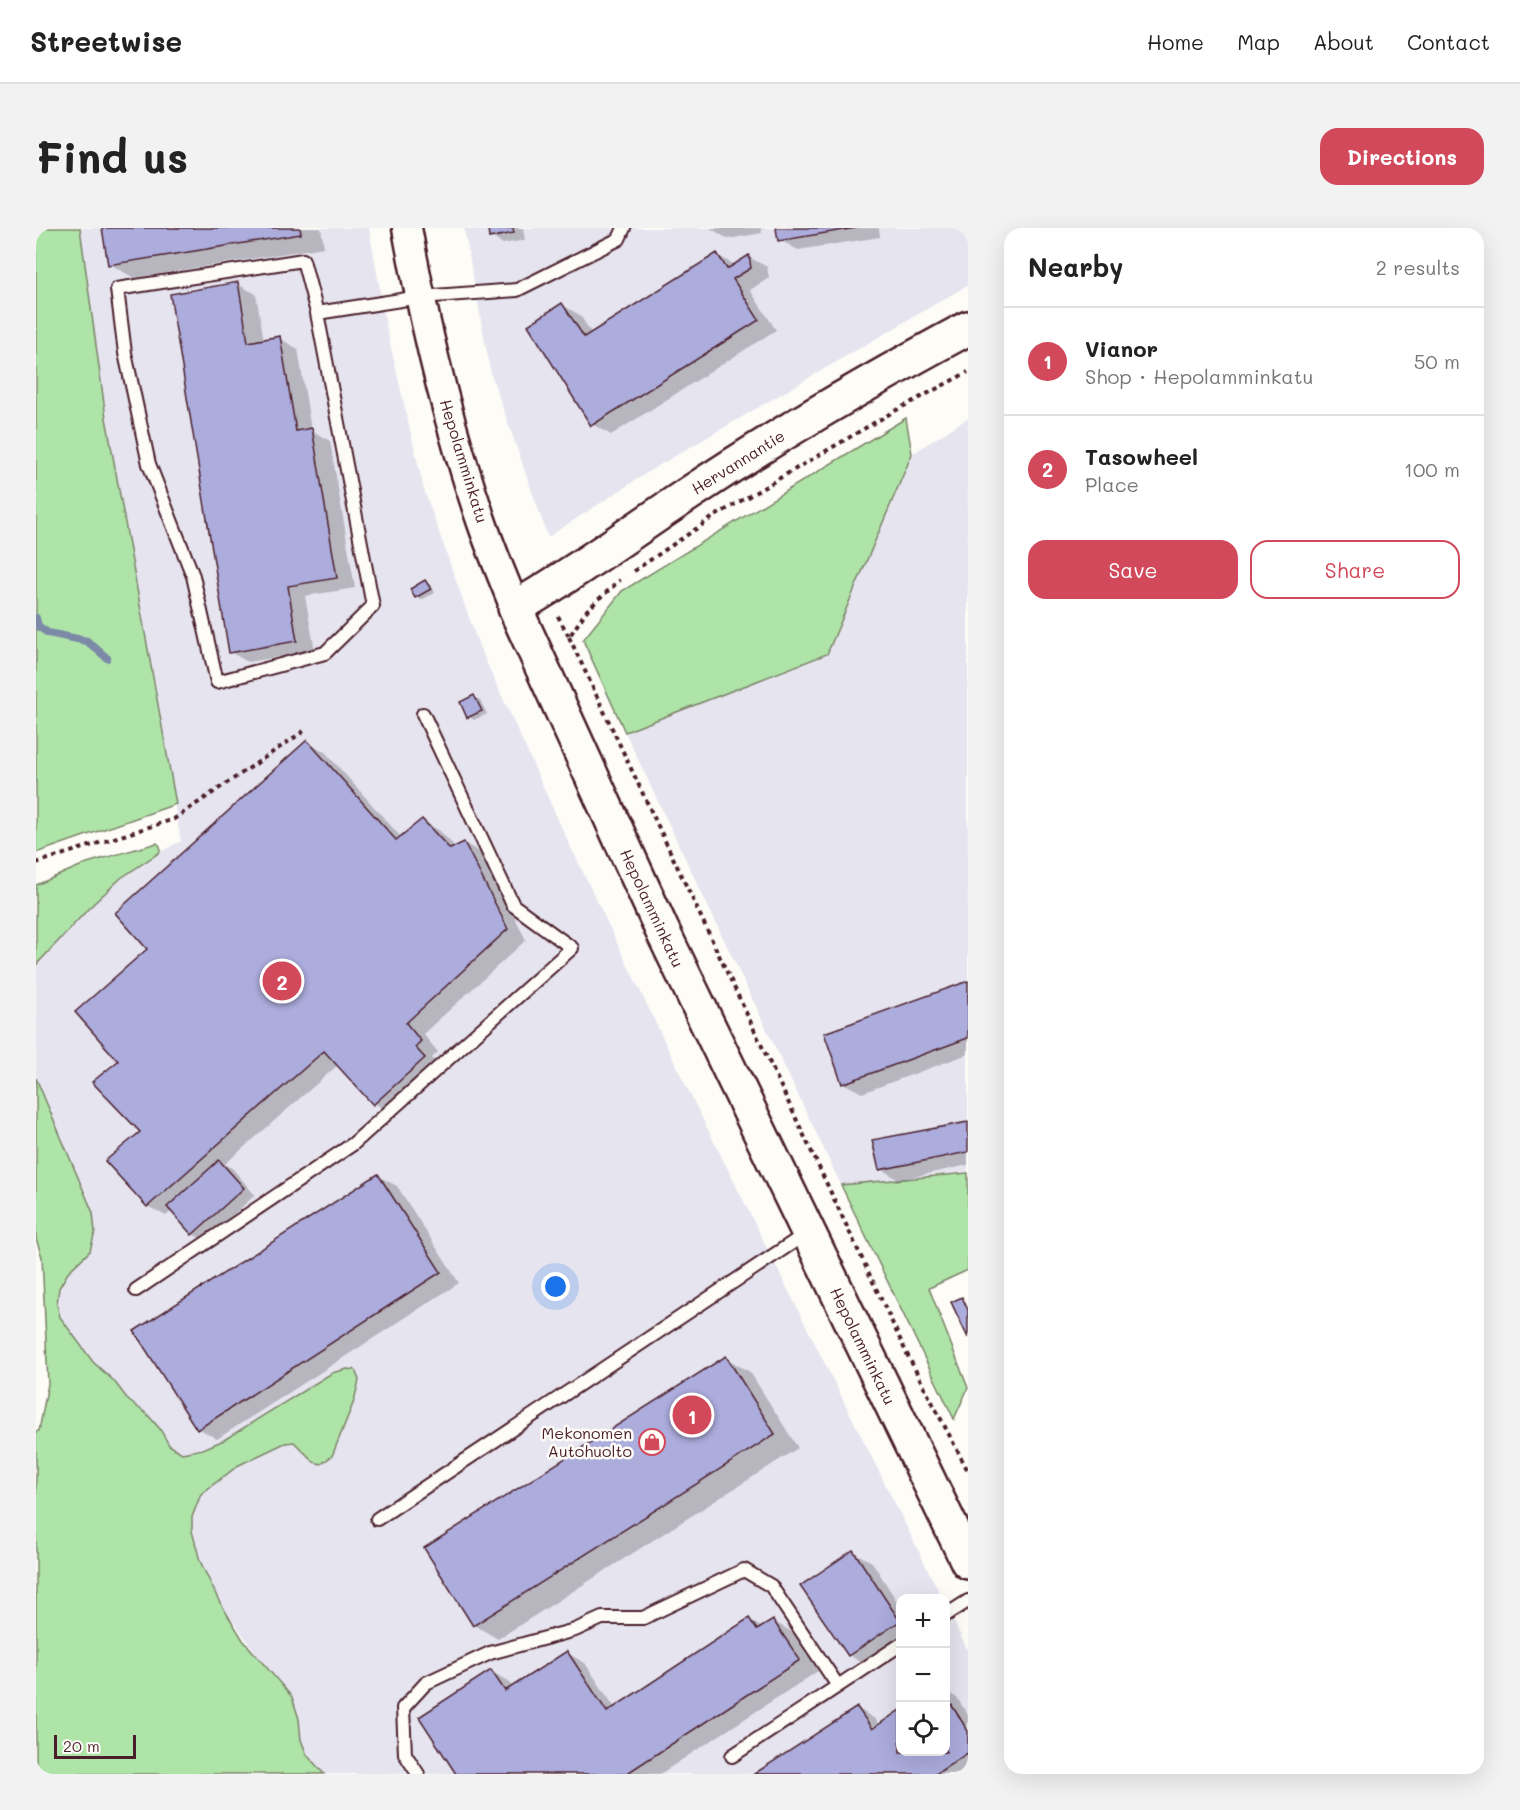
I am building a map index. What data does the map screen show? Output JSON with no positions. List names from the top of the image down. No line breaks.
{"streets":{"main road":["Hepolamminkatu","Hervannantie"]},"crossings":[["Hepolamminkatu","Hervannantie"]],"places":{"shop":["Mekonomen Autohuolto"]},"scale_bar":"20 m","page":{"header":"Streetwise","nav":["Home","Map","About","Contact"],"buttons":["Directions",["Save","Share"]],"title":"Find us","heading":["Nearby","2 results"],"list":[{"mark":"1","name":"Vianor","note":"Shop · Hepolamminkatu","value":"50 m"},{"mark":"2","name":"Tasowheel","note":"Place","value":"100 m"}],"pins":["2","1"],"map_buttons":["+","−"],"scale":"20 m"}}
